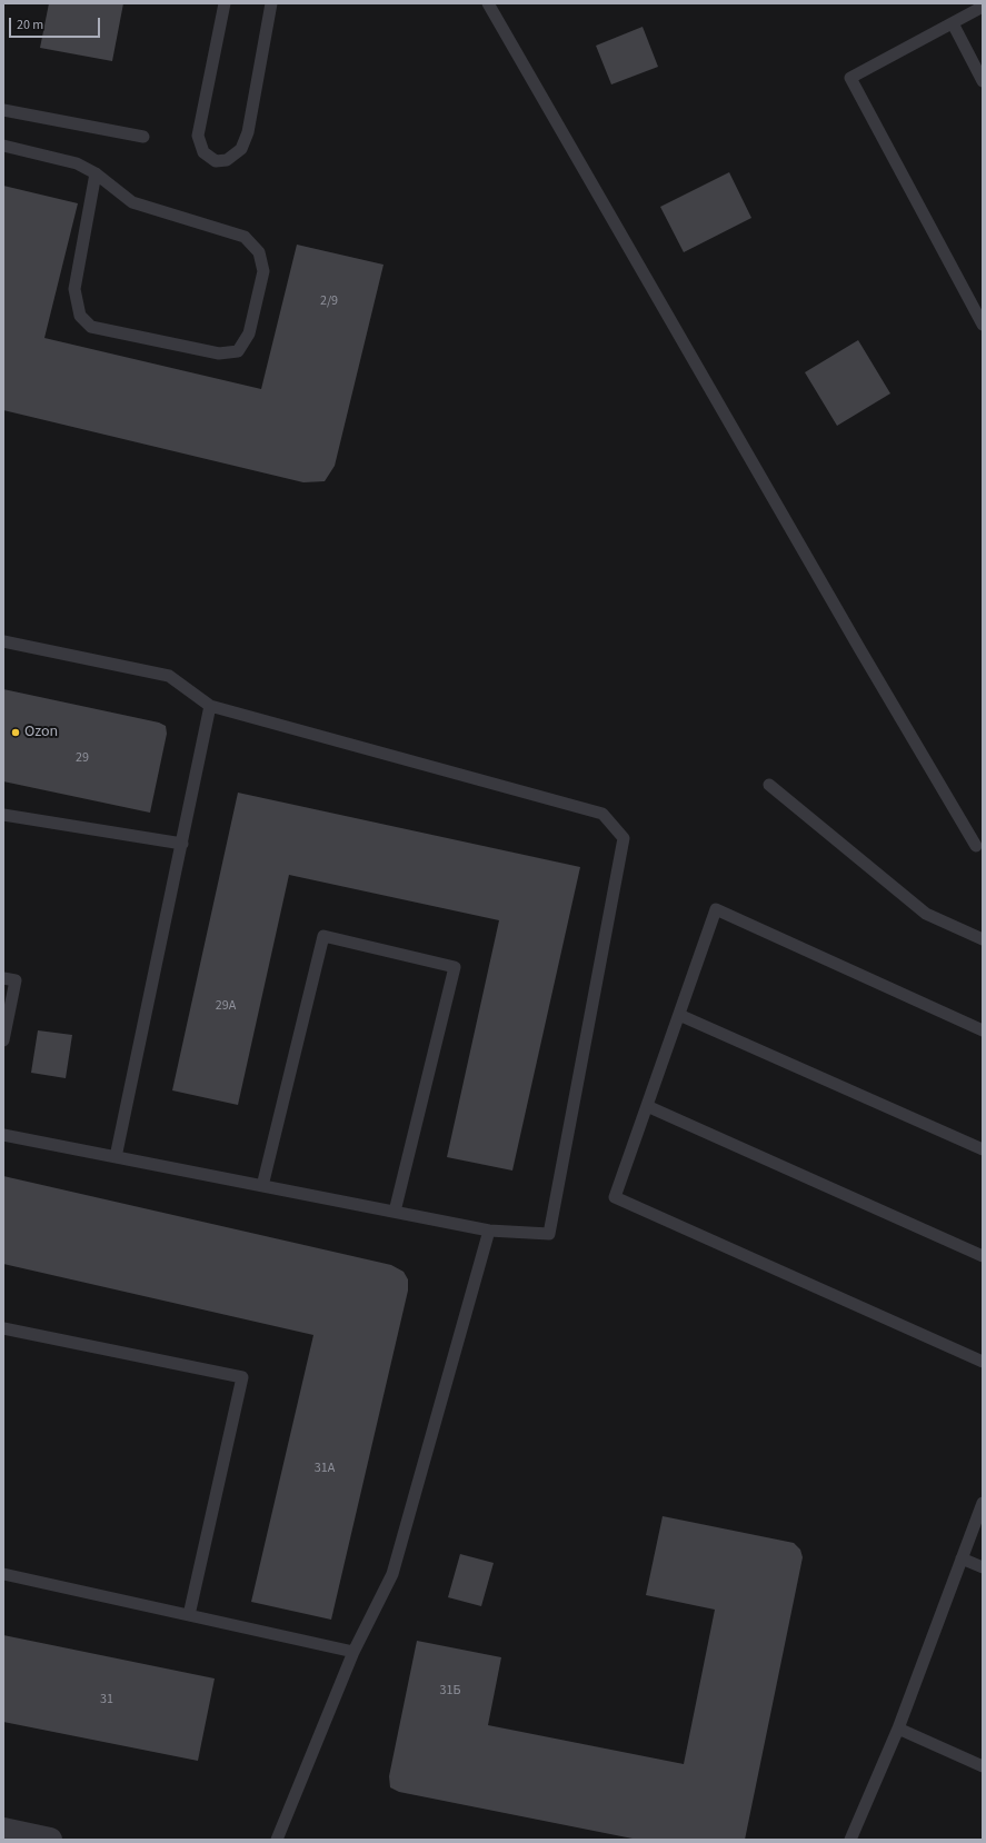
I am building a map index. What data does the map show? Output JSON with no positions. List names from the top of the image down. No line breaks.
{"places":["Ozon"],"house_numbers":["2/9","29","29А","31А","31Б","31"],"scale_bar":"20 m"}
